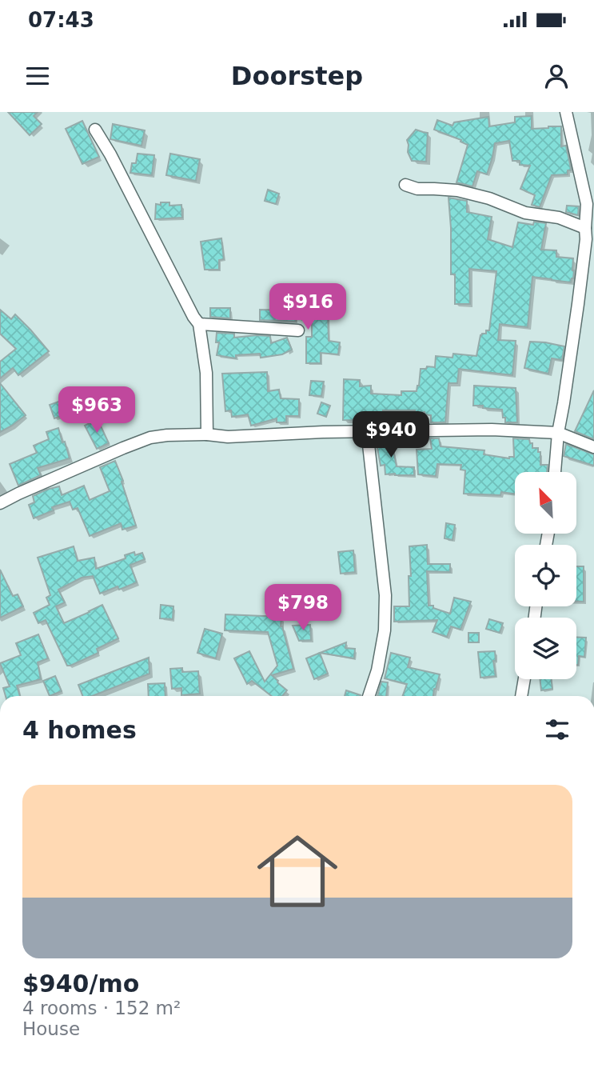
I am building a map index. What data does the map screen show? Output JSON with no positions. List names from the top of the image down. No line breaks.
{"north":"top left","page":{"status":"07:43","header":"Doorstep","price":["$916","$963","$940","$798"],"heading":"4 homes","list":[{"name":"$940/mo","note":"4 rooms · 152 m² · House"}]}}
